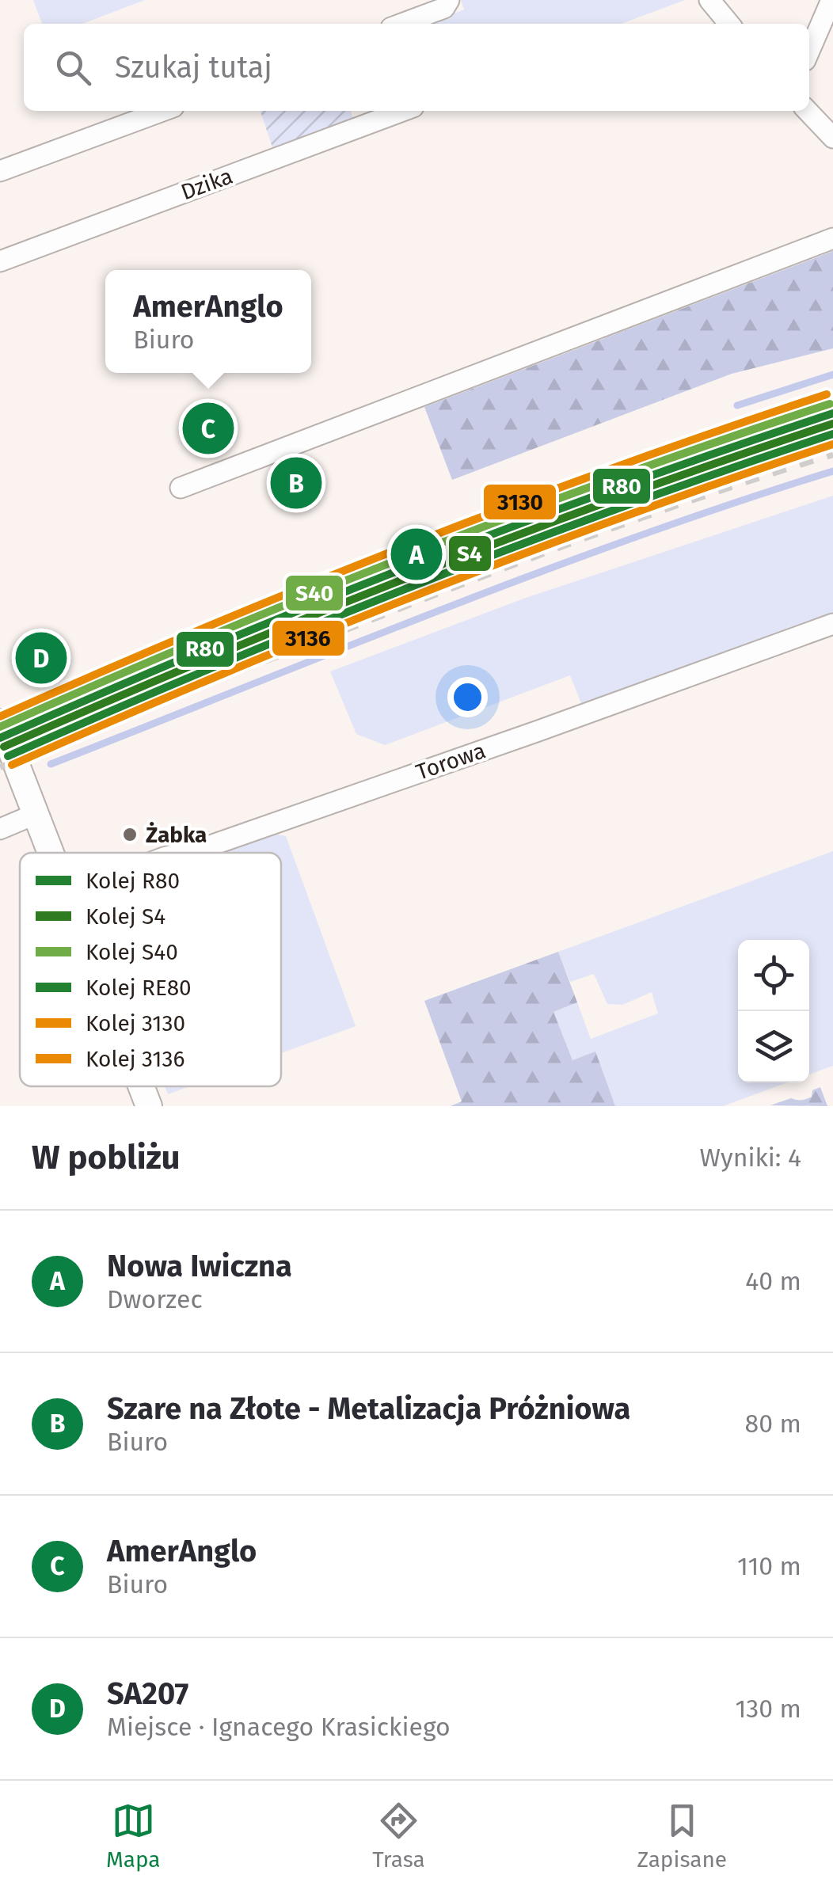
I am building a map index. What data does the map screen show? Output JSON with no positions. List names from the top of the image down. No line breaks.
{"streets":{"street":["Dzika","Torowa"]},"places":["Żabka"],"lines":["rail line 3130","rail line S40","rail line R80","rail line S4","rail line RE80","rail line 3136"],"legend":["Kolej R80","Kolej S4","Kolej S40","Kolej RE80","Kolej 3130","Kolej 3136"],"page":{"search":"Szukaj tutaj","popup":["AmerAnglo","Biuro"],"pins":["C","B","A","D"],"heading":["W pobliżu","Wyniki: 4"],"list":[{"mark":"A","name":"Nowa Iwiczna","note":"Dworzec","value":"40 m"},{"mark":"B","name":"Szare na Złote - Metalizacja Próżniowa","note":"Biuro","value":"80 m"},{"mark":"C","name":"AmerAnglo","note":"Biuro","value":"110 m"},{"mark":"D","name":"SA207","note":"Miejsce · Ignacego Krasickiego","value":"130 m"}],"nav":["Mapa","Trasa","Zapisane"]}}
